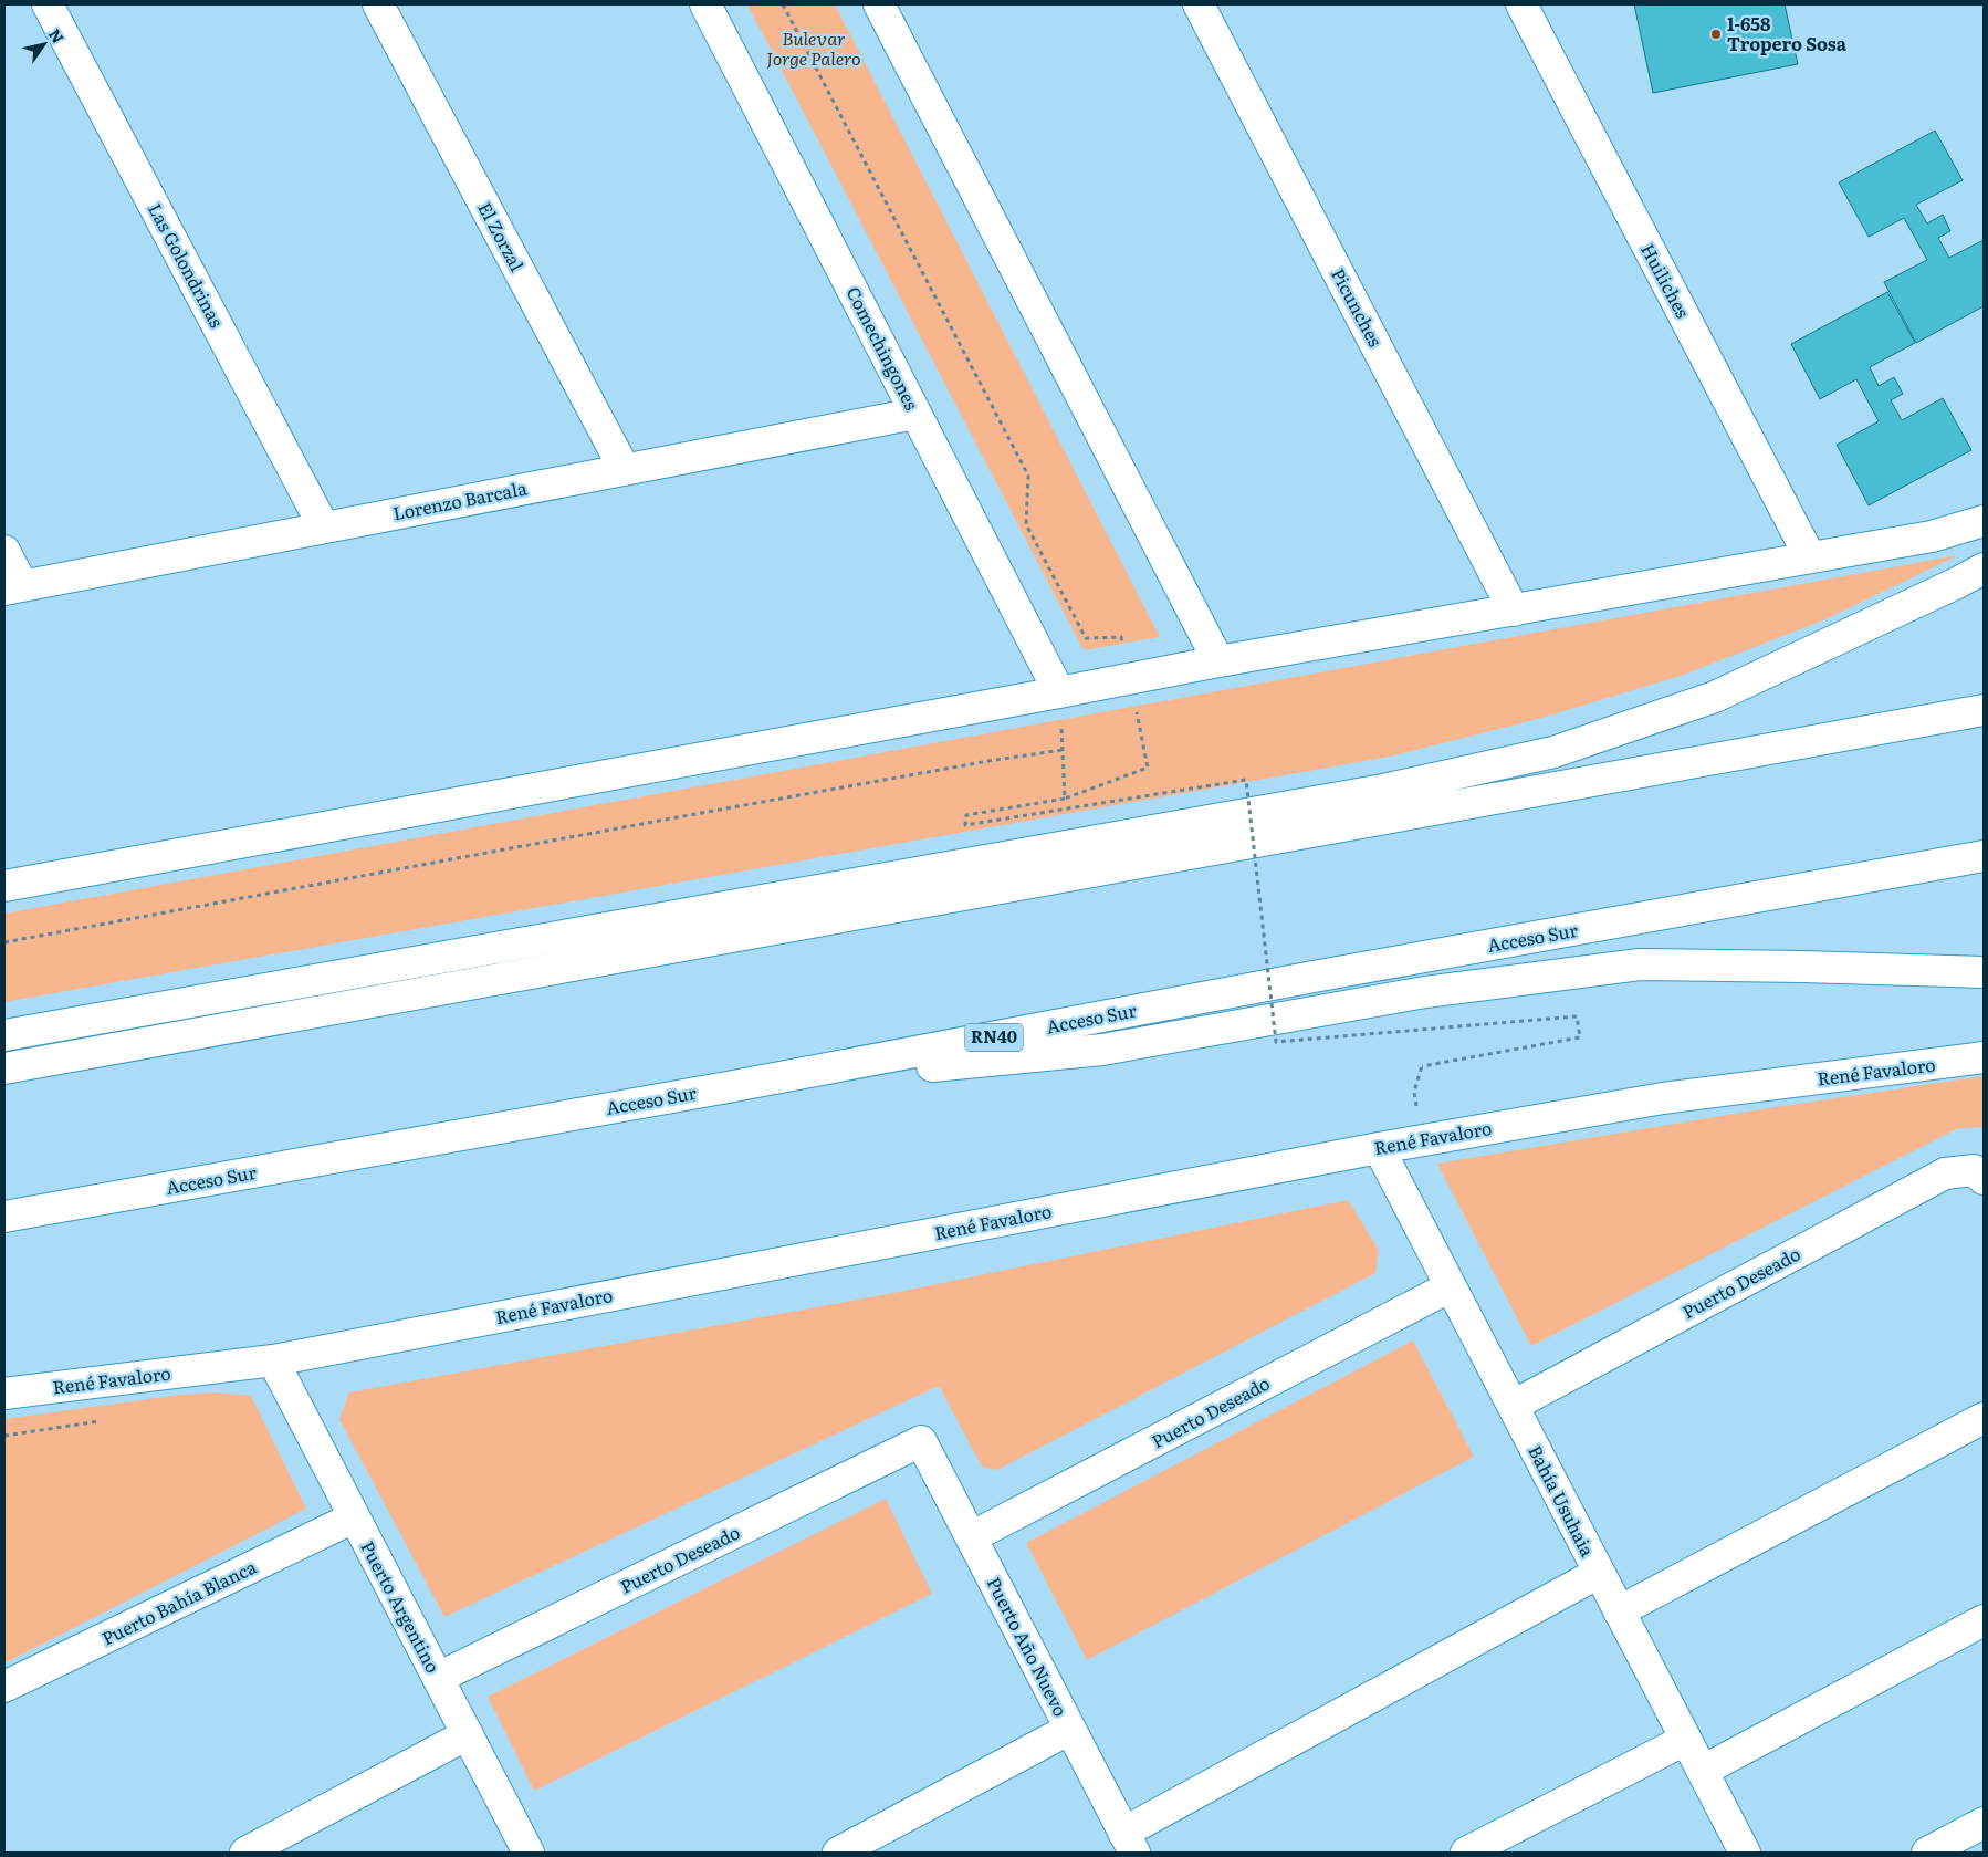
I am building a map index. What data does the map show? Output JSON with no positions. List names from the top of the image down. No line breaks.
{"streets":{"main road":["El Zorzal","Las Golondrinas","Huiliches","Picunches","Comechingones","Lorenzo Barcala","Acceso Sur","RN40","René Favaloro","Puerto Deseado","Bahía Usuhaia","Puerto Bahía Blanca","Puerto Argentino","Puerto Año Nuevo"]},"crossings":[["El Zorzal","Lorenzo Barcala"],["Las Golondrinas","Lorenzo Barcala"],["Comechingones","Lorenzo Barcala"],["René Favaloro","Bahía Usuhaia"],["René Favaloro","Puerto Argentino"],["Puerto Deseado","Bahía Usuhaia"],["Puerto Deseado","Puerto Argentino"],["Puerto Deseado","Puerto Año Nuevo"],["Puerto Bahía Blanca","Puerto Argentino"]],"parks":["Bulevar Jorge Palero"],"places":["1-658 Tropero Sosa"],"north":"top right"}
